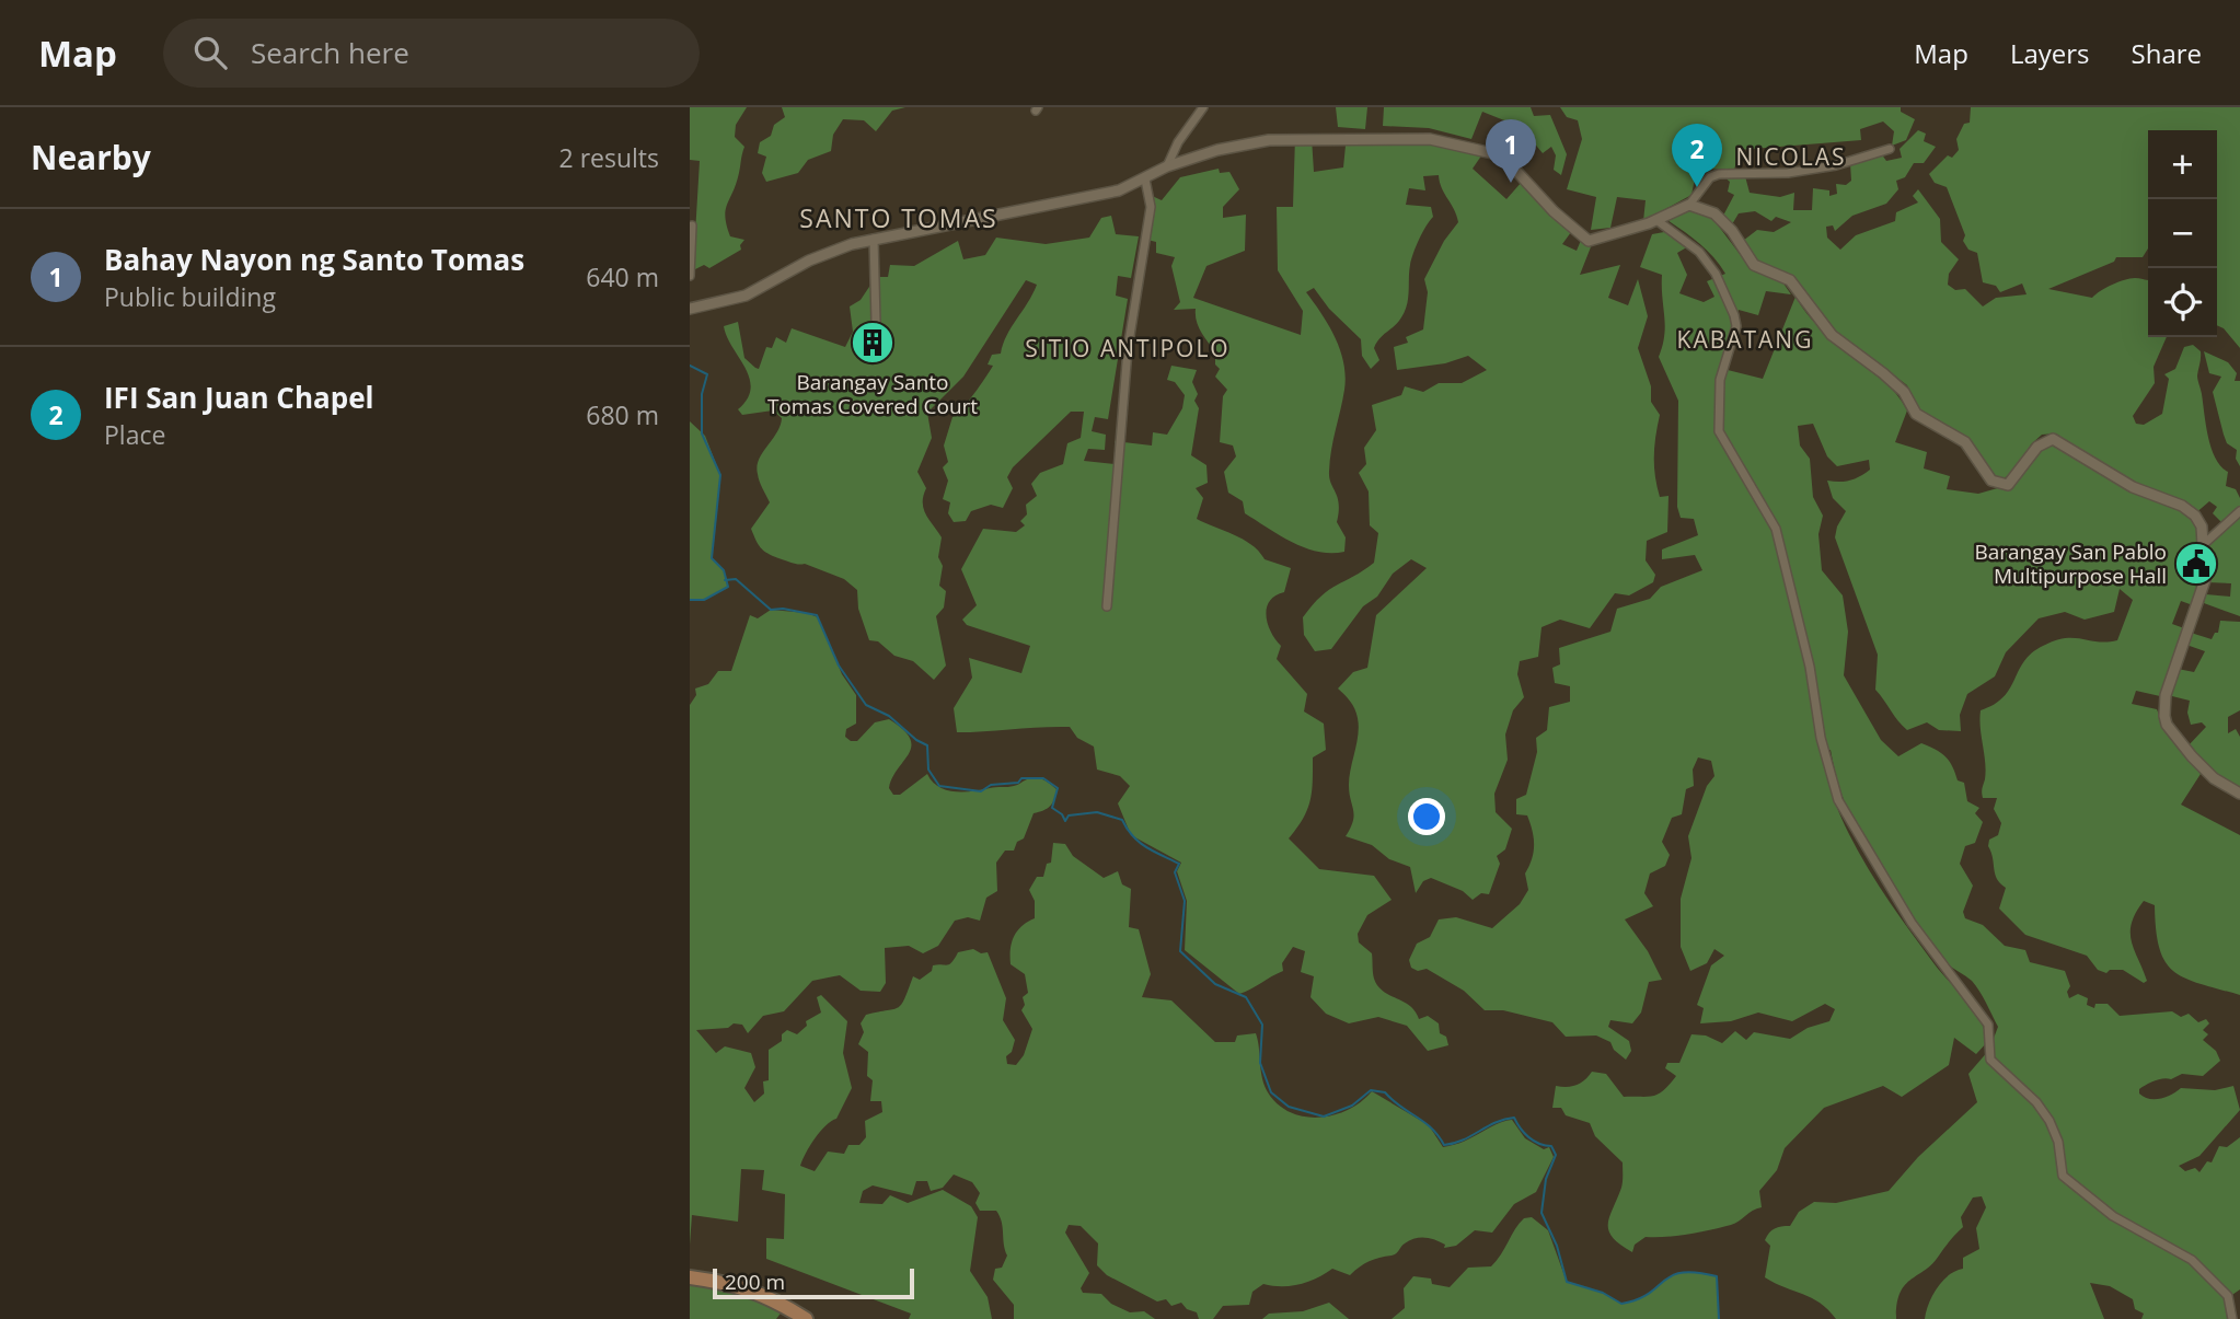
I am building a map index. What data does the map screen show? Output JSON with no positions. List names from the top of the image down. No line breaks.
{"districts":["NICOLAS","SANTO TOMAS","KABATANG","SITIO ANTIPOLO"],"places":{"building":["Barangay Santo Tomas Covered Court"],"public building":["Barangay San Pablo Multipurpose Hall"]},"scale_bar":"200 m","page":{"header":"Map","search":"Search here","nav":["Map","Layers","Share"],"heading":["Nearby","2 results"],"pins":["1","2"],"map_buttons":["+","−"],"list":[{"mark":"1","name":"Bahay Nayon ng Santo Tomas","note":"Public building","value":"640 m"},{"mark":"2","name":"IFI San Juan Chapel","note":"Place","value":"680 m"}],"scale":"200 m"}}
